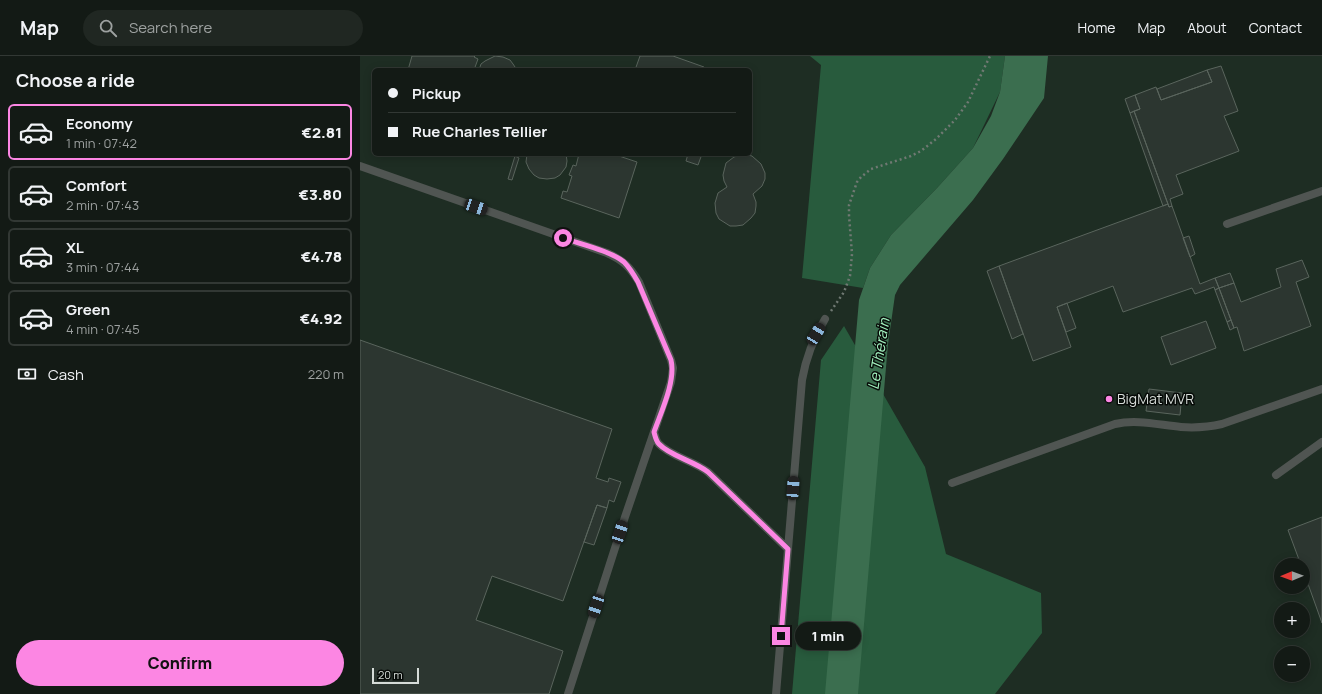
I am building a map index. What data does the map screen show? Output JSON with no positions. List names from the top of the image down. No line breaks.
{"water":["Le Thérain"],"places":["BigMat MVR"],"scale_bar":"20 m","north":"left","page":{"header":"Map","search":"Search here","nav":["Home","Map","About","Contact"],"heading":"Choose a ride","banner":["Pickup","Rue Charles Tellier"],"list":[{"name":"Economy","note":"1 min · 07:42","value":"€2.81"},{"name":"Comfort","note":"2 min · 07:43","value":"€3.80"},{"name":"XL","note":"3 min · 07:44","value":"€4.78"},{"name":"Green","note":"4 min · 07:45","value":"€4.92"}],"pay":["Cash","220 m"],"map_buttons":["+","−"],"bubble":"1 min","buttons":"Confirm","scale":"20 m"}}
